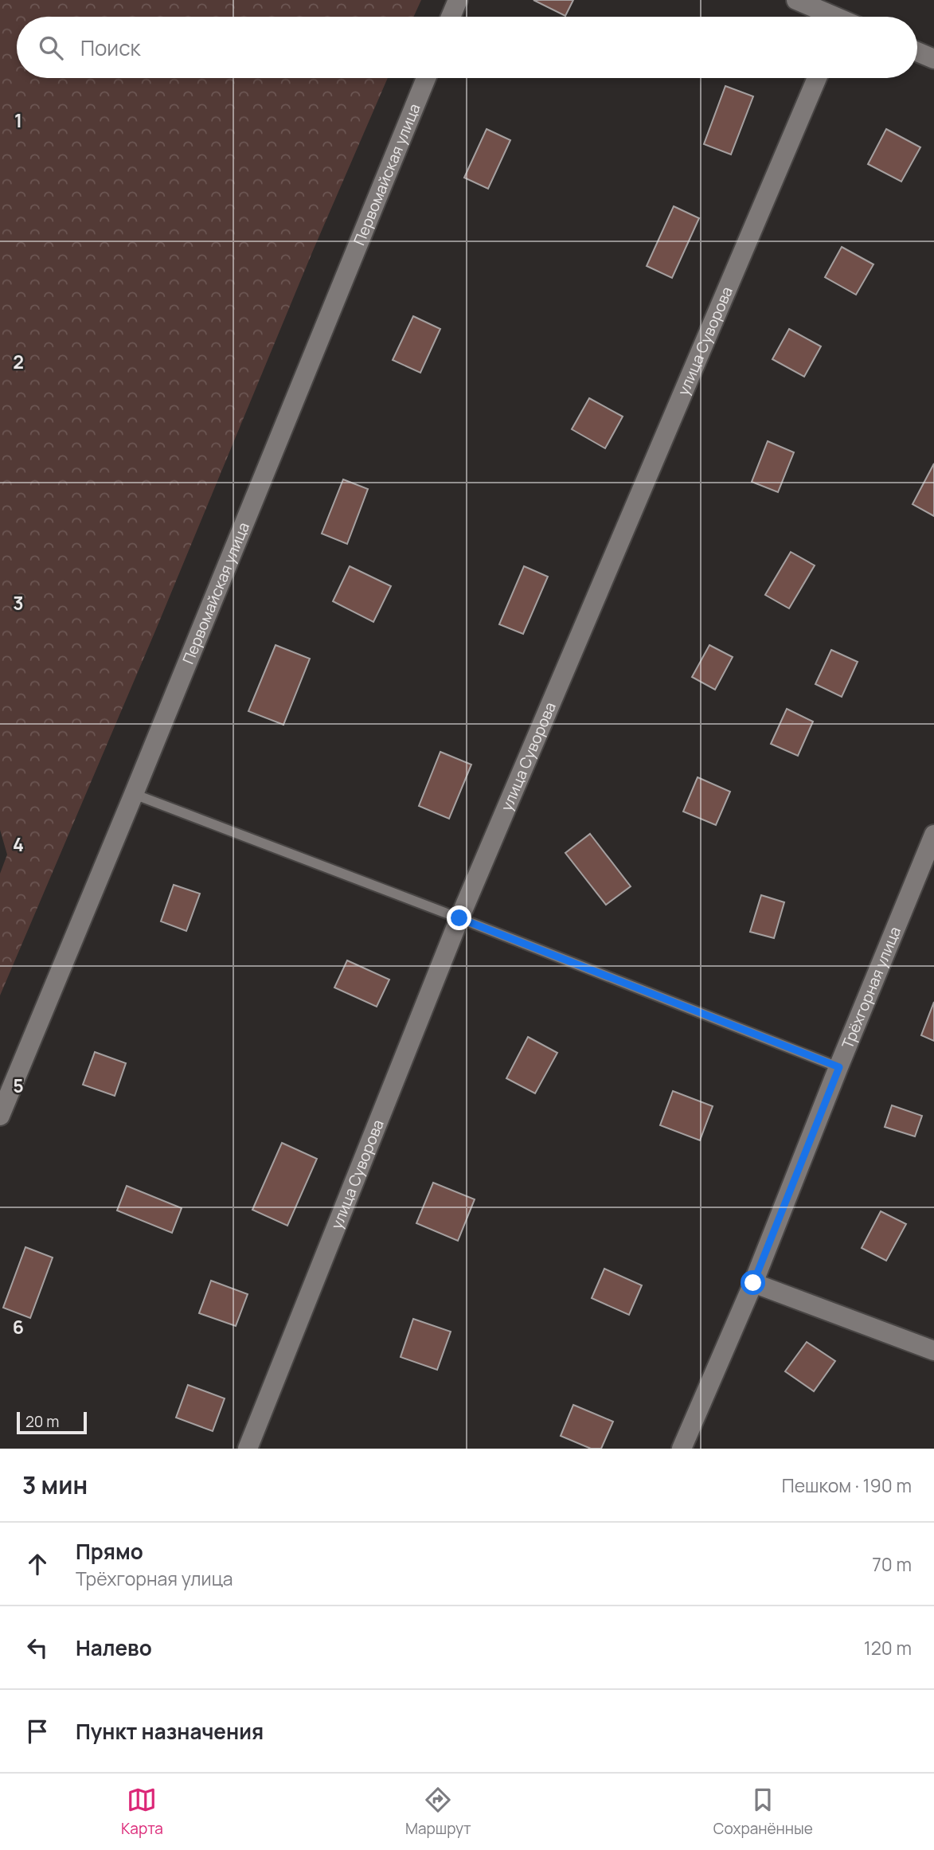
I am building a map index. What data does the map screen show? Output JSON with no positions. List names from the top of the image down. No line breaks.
{"streets":{"street":["Первомайская улица","улица Суворова","Трёхгорная улица"]},"scale_bar":"20 m","page":{"search":"Поиск","scale":"20 m","heading":["3 мин","Пешком · 190 m"],"list":[["Прямо","Трёхгорная улица","70 m"],["Налево","120 m"],"Пункт назначения"],"nav":["Карта","Маршрут","Сохранённые"]},"grid":{"rows":["1","2","3","4","5","6"]}}
